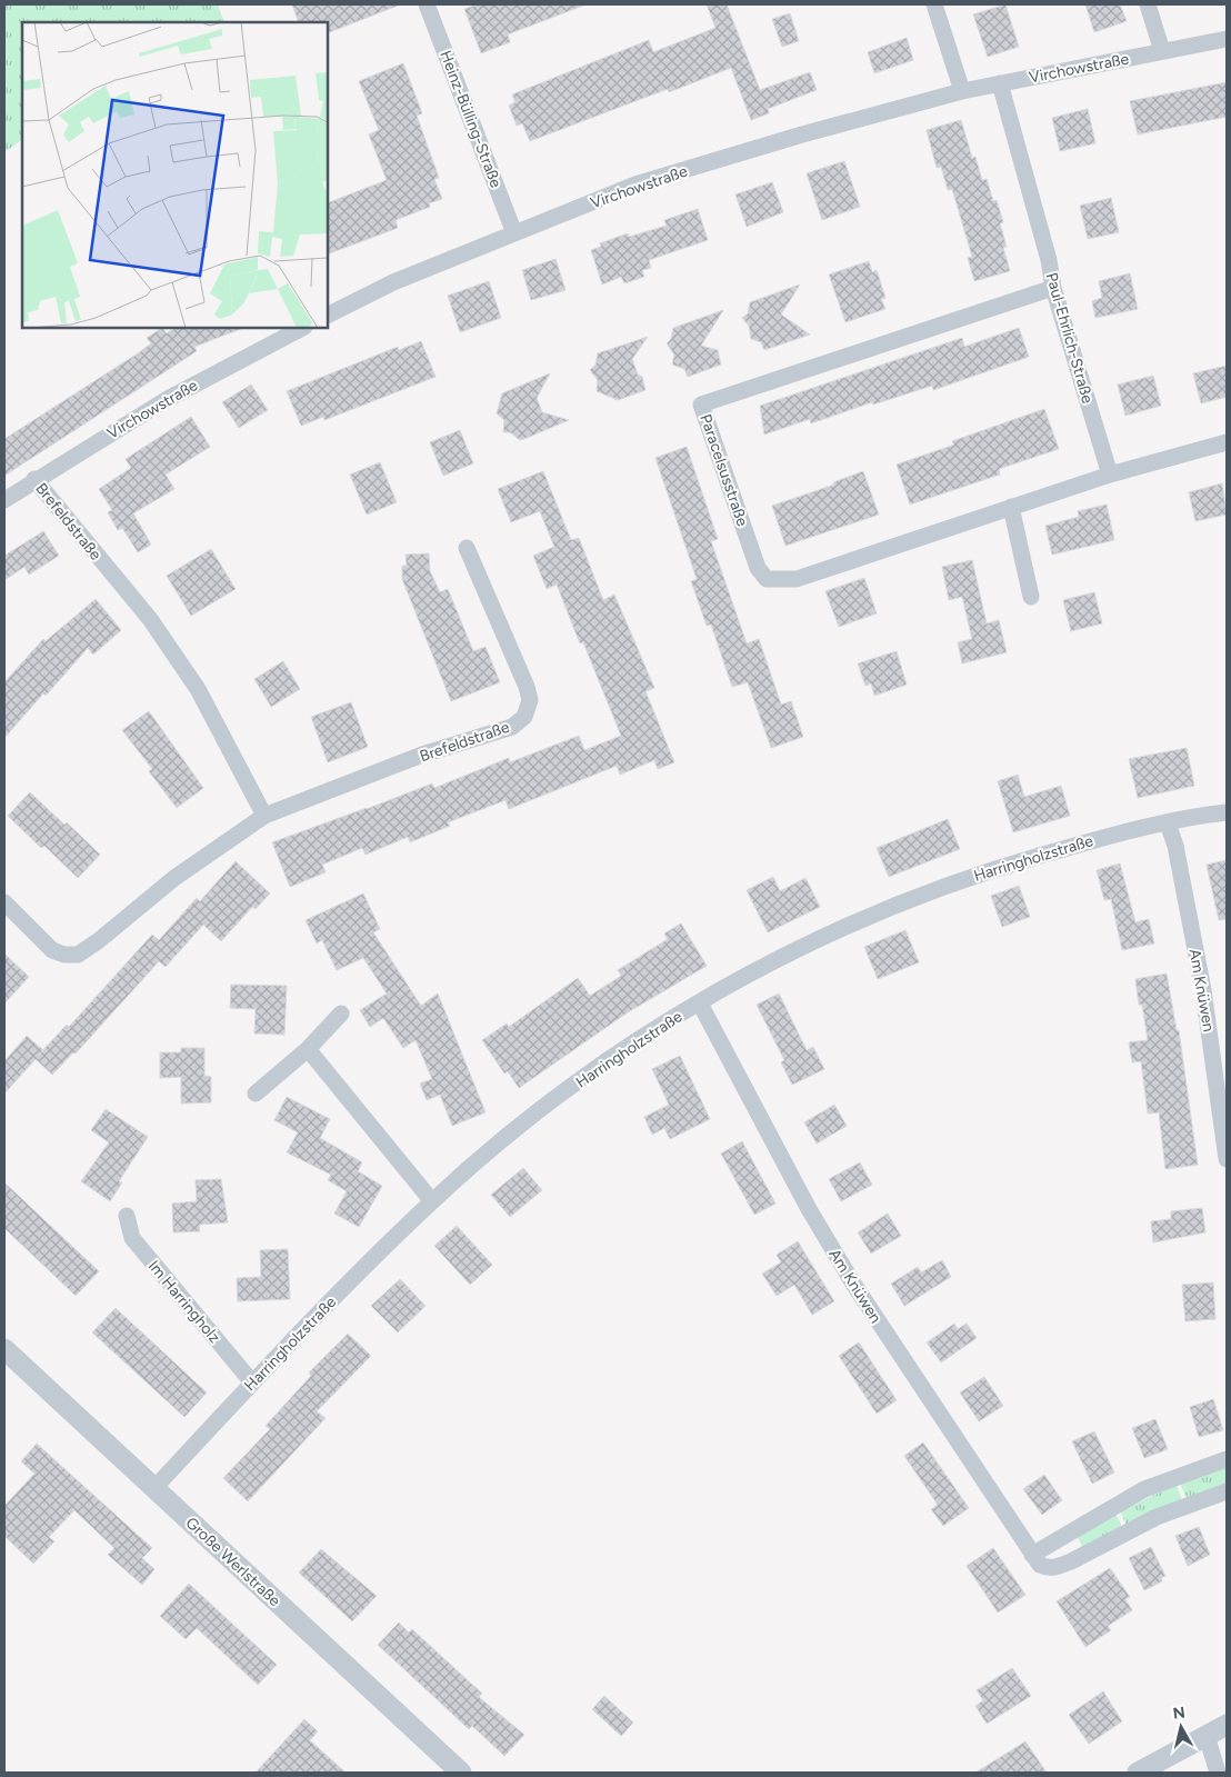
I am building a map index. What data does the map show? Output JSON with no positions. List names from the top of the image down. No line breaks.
{"streets":{"street":["Virchowstraße","Heinz-Bülling-Straße","Paul-Ehrlich-Straße","Paracelsusstraße","Brefeldstraße","Harringholzstraße","Am Knüwen","Im Harringholz","Große Werlstraße"]},"crossings":[["Virchowstraße","Heinz-Bülling-Straße"],["Virchowstraße","Paul-Ehrlich-Straße"],["Virchowstraße","Brefeldstraße"],["Paul-Ehrlich-Straße","Paracelsusstraße"],["Harringholzstraße","Am Knüwen"],["Harringholzstraße","Im Harringholz"],["Harringholzstraße","Große Werlstraße"]],"north":"top"}
